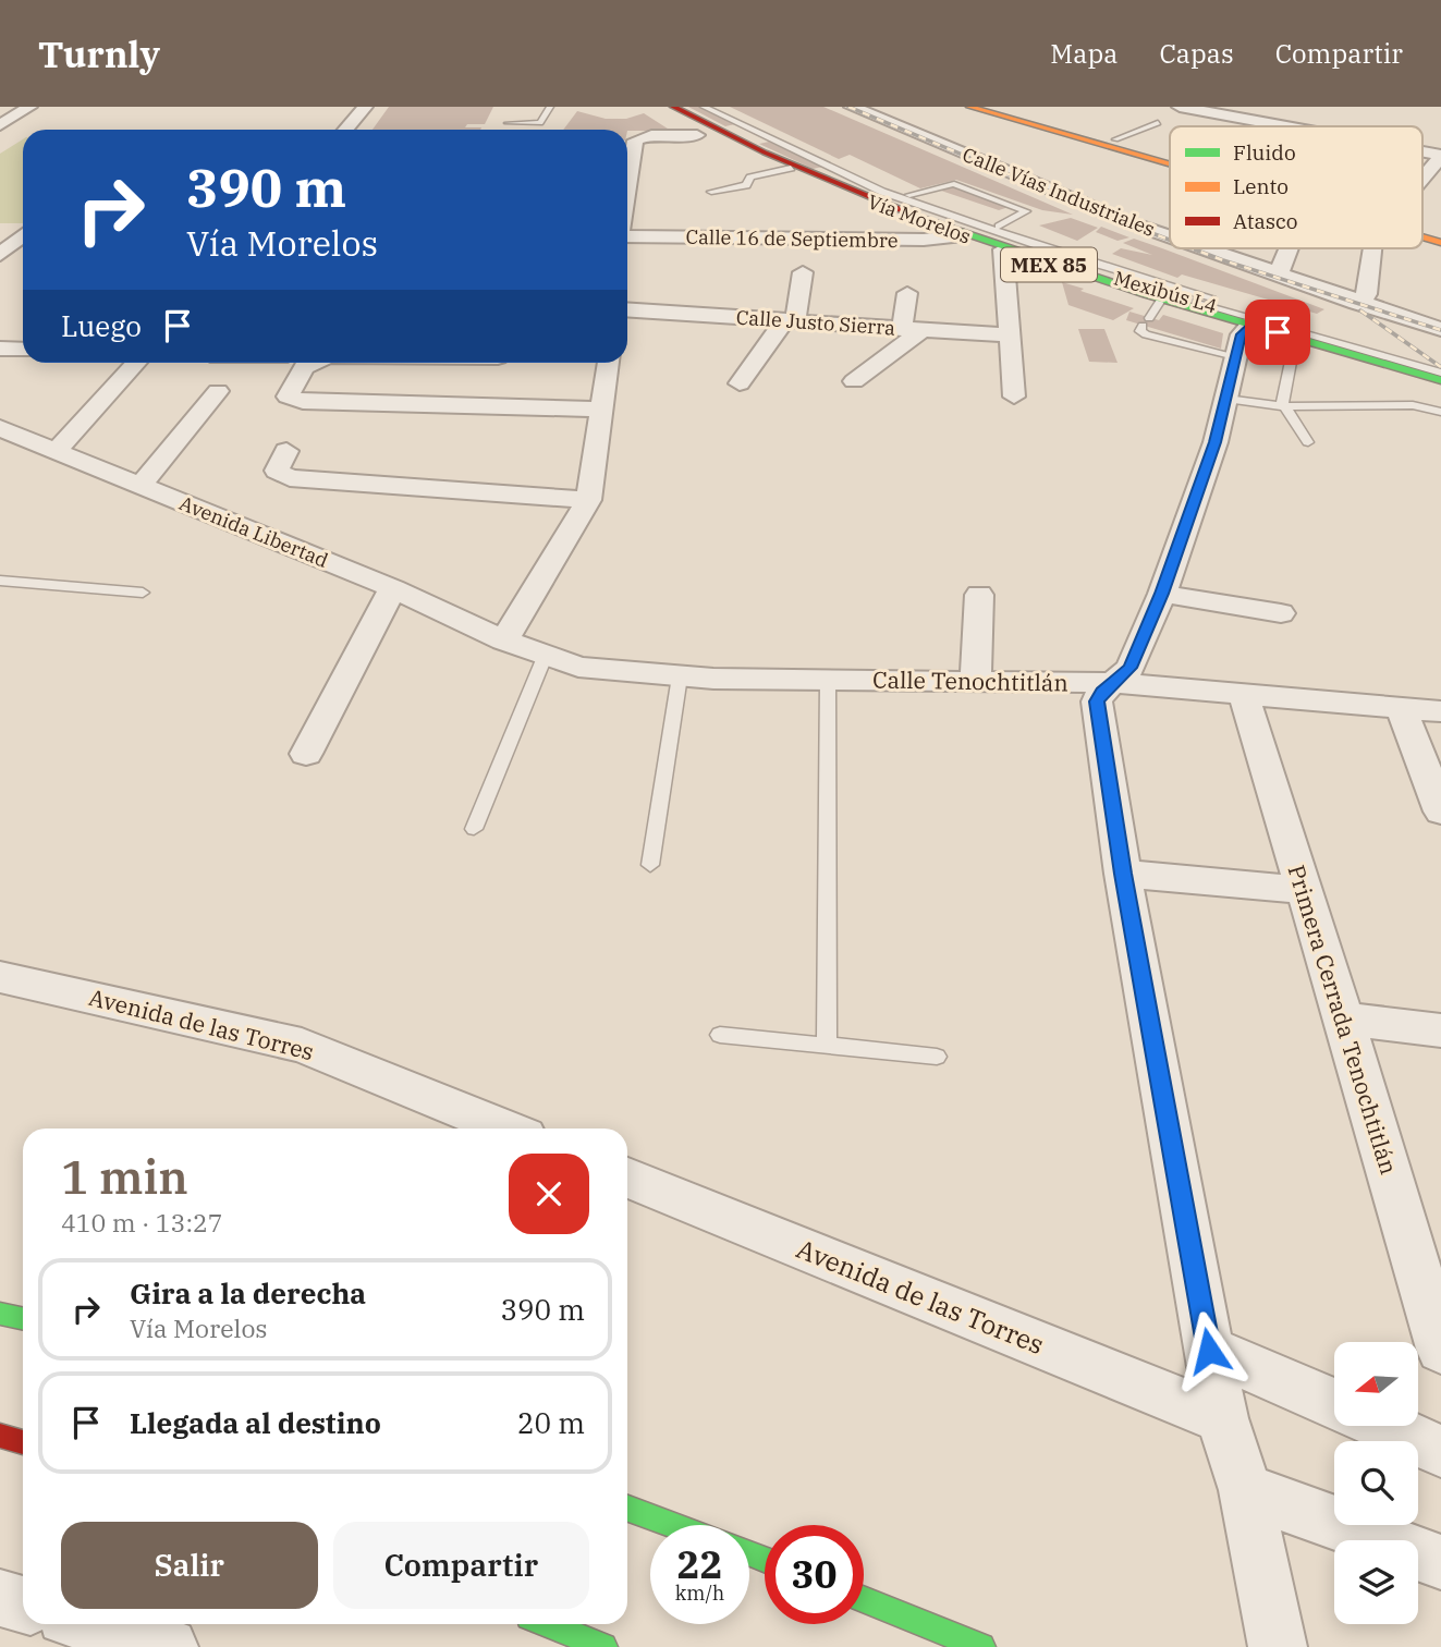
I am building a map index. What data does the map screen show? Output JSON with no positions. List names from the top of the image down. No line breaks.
{"streets":{"main road":["Vía Morelos","MEX 85"],"street":["Calle Vías Industriales","Calle 16 de Septiembre","Calle Justo Sierra","Avenida Libertad","Calle Tenochtitlán","Primera Cerrada Tenochtitlán","Avenida de las Torres"],"lane":["Mexibús L4"]},"crossings":[["Vía Morelos","Calle 16 de Septiembre"],["Avenida Libertad","Calle Tenochtitlán"],["Calle Tenochtitlán","Primera Cerrada Tenochtitlán"]],"legend":["Fluido","Lento","Atasco"],"north":"left","page":{"header":"Turnly","nav":["Mapa","Capas","Compartir"],"turn":["390 m","Vía Morelos"],"then":"Luego","heading":["1 min","410 m · 13:27"],"list":[{"name":"Gira a la derecha","note":"Vía Morelos","value":"390 m"},{"name":"Llegada al destino","value":"20 m"}],"buttons":["Salir","Compartir"],"speed":"22 km/h","limit":"30"}}
